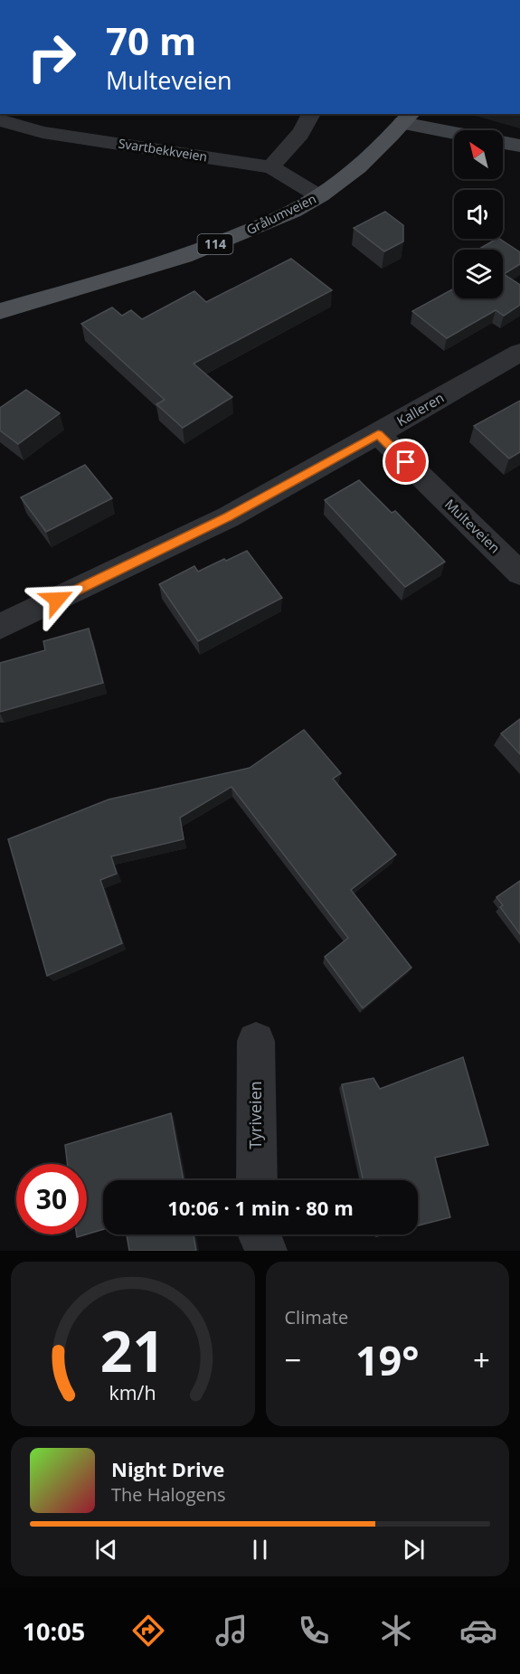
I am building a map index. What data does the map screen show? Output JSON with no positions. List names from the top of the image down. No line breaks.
{"streets":{"main road":["Grålumveien","114"],"street":["Svartbekkveien","Kalleren","Multeveien","Tyriveien"]},"crossings":[["Svartbekkveien","Grålumveien"],["Kalleren","Multeveien"]],"north":"top left","page":{"turn":["70 m","Multeveien"],"limit":"30","trip":"10:06 · 1 min · 80 m","tile":"Climate","heat":["−","19°","+"],"song":["Night Drive","The Halogens"],"tabs":"10:05","gauge":["21","km/h"]}}
